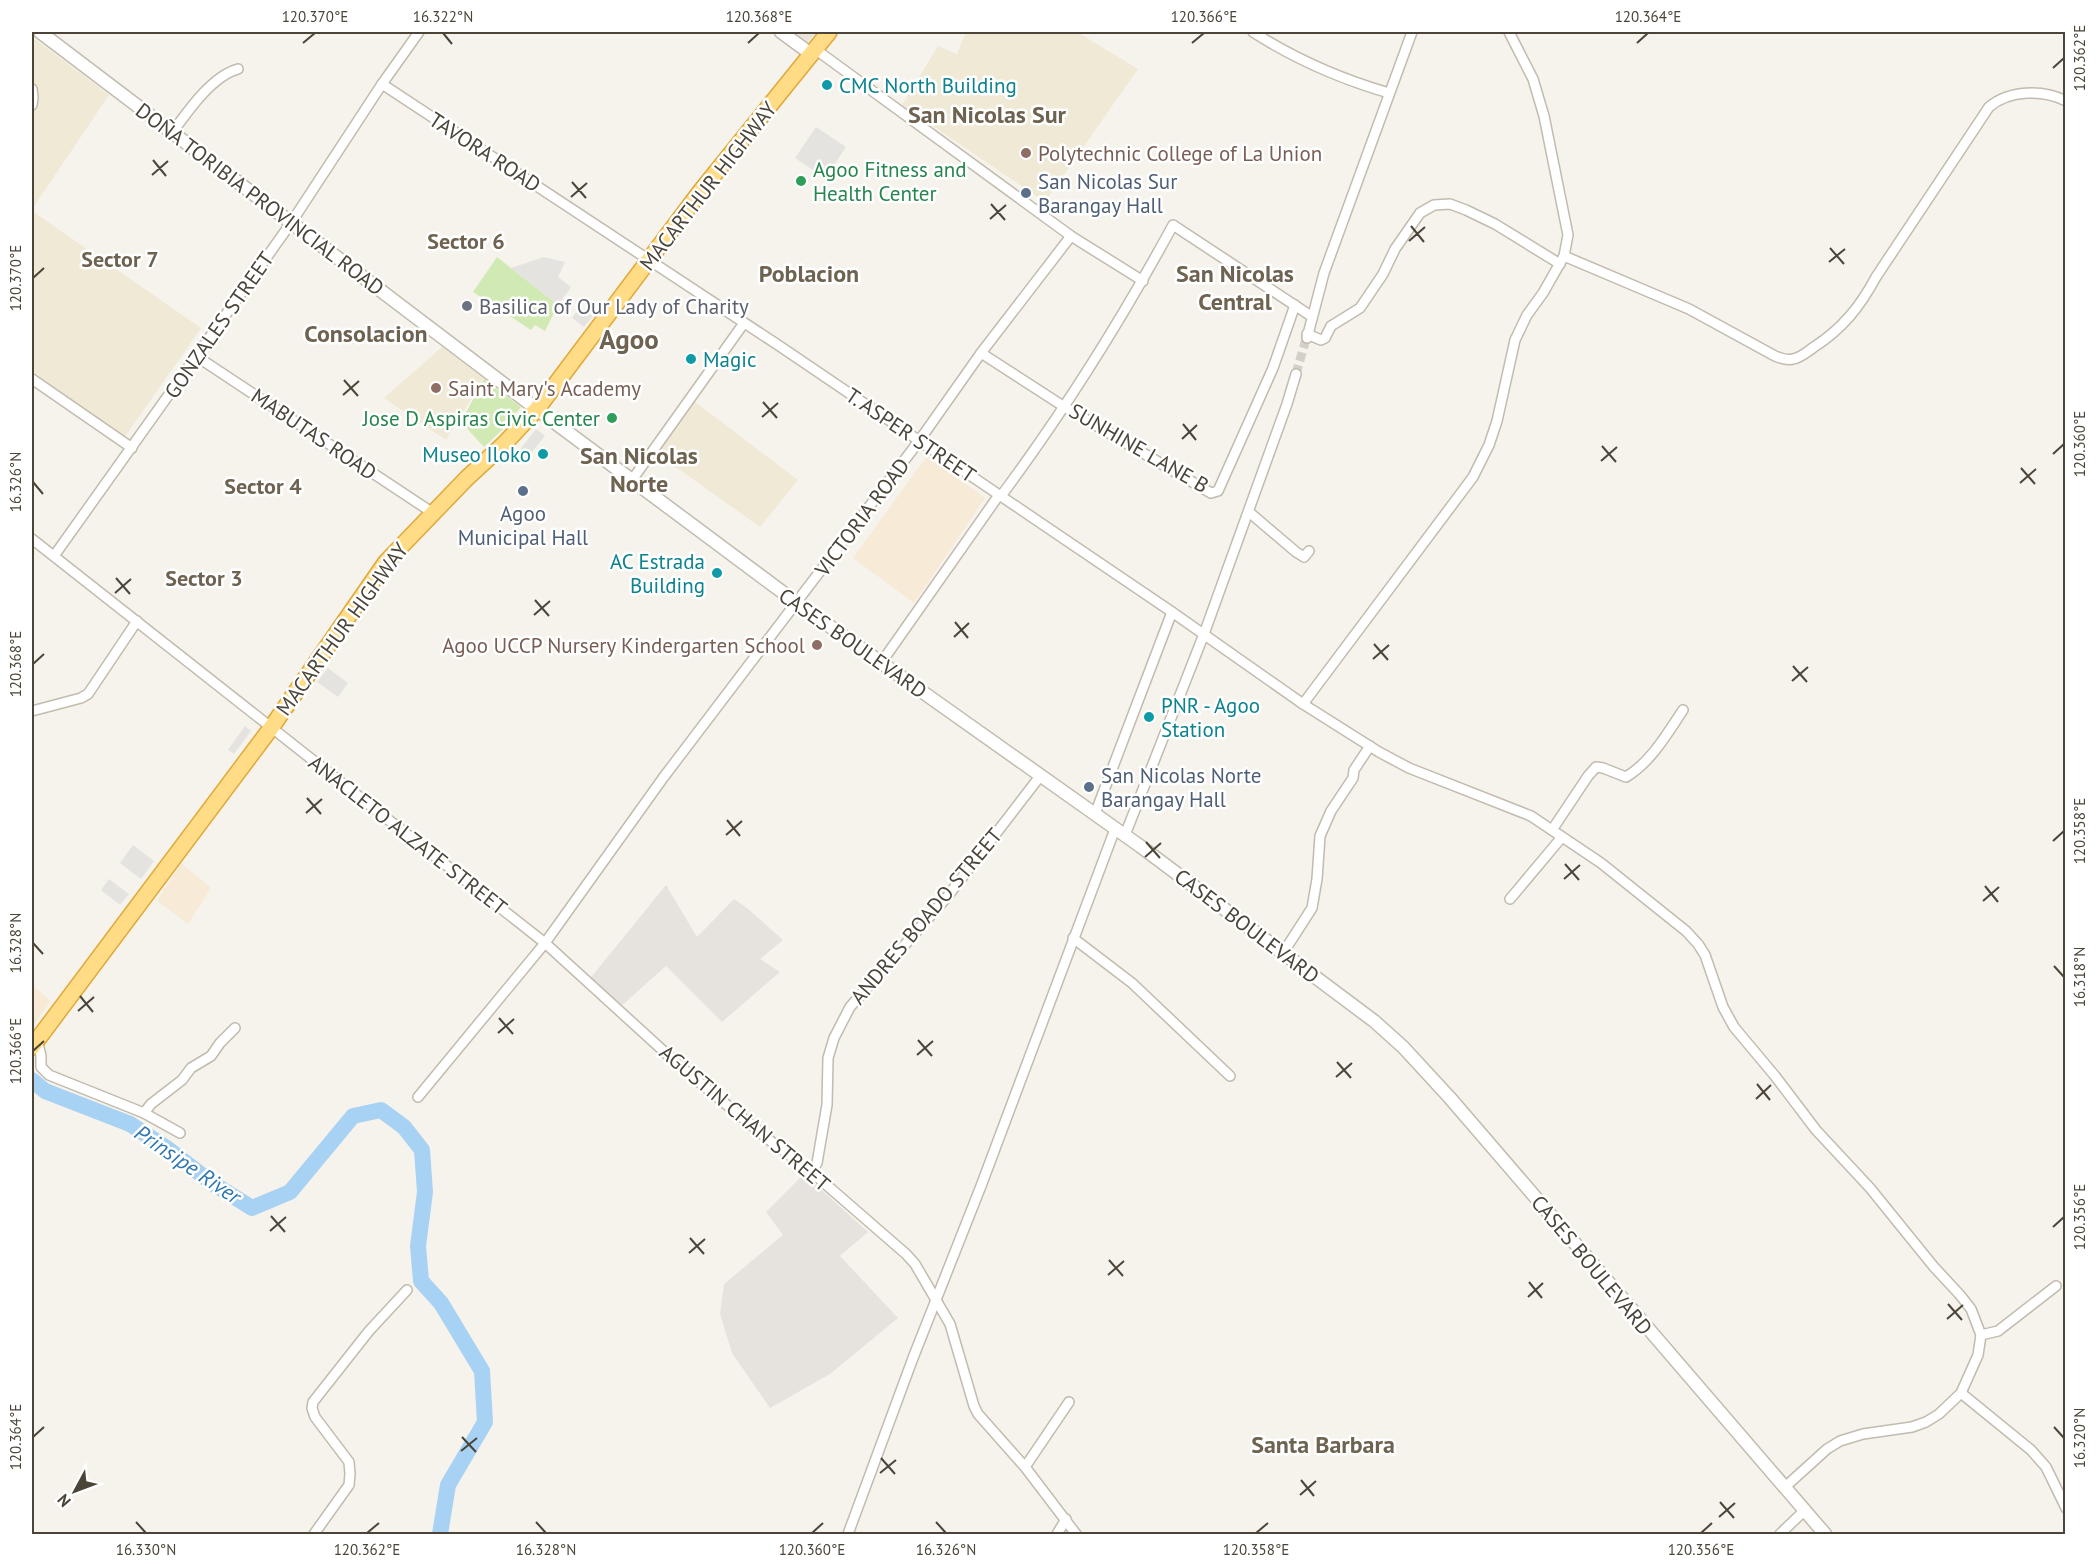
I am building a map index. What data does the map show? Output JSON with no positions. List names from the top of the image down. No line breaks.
{"streets":{"highway":["MACARTHUR HIGHWAY"],"street":["TAVORA ROAD","DOÑA TORIBIA PROVINCIAL ROAD","GONZALES STREET","MABUTAS ROAD","T. ASPER STREET","SUNHINE LANE B","VICTORIA ROAD","CASES BOULEVARD","ANACLETO ALZATE STREET","ANDRES BOADO STREET","AGUSTIN CHAN STREET"]},"crossings":[["TAVORA ROAD","MACARTHUR HIGHWAY"],["TAVORA ROAD","GONZALES STREET"],["TAVORA ROAD","T. ASPER STREET"],["MACARTHUR HIGHWAY","DOÑA TORIBIA PROVINCIAL ROAD"],["MACARTHUR HIGHWAY","MABUTAS ROAD"],["MACARTHUR HIGHWAY","T. ASPER STREET"],["MACARTHUR HIGHWAY","CASES BOULEVARD"],["MACARTHUR HIGHWAY","ANACLETO ALZATE STREET"],["DOÑA TORIBIA PROVINCIAL ROAD","GONZALES STREET"],["DOÑA TORIBIA PROVINCIAL ROAD","CASES BOULEVARD"],["GONZALES STREET","MABUTAS ROAD"],["GONZALES STREET","ANACLETO ALZATE STREET"],["T. ASPER STREET","VICTORIA ROAD"],["SUNHINE LANE B","VICTORIA ROAD"],["VICTORIA ROAD","CASES BOULEVARD"],["VICTORIA ROAD","ANACLETO ALZATE STREET"],["VICTORIA ROAD","AGUSTIN CHAN STREET"],["CASES BOULEVARD","ANDRES BOADO STREET"],["ANACLETO ALZATE STREET","AGUSTIN CHAN STREET"],["ANDRES BOADO STREET","AGUSTIN CHAN STREET"]],"districts":["San Nicolas Sur","Sector 6","Sector 7","Poblacion","San Nicolas Central","Consolacion","Agoo","San Nicolas Norte","Sector 4","Sector 3","Santa Barbara"],"water":["Prinsipe River"],"places":["CMC North Building","Polytechnic College of La Union","Agoo Fitness and Health Center","San Nicolas Sur Barangay Hall","Basilica of Our Lady of Charity","Magic","Saint Mary's Academy","Jose D Aspiras Civic Center","Museo Iloko","Agoo Municipal Hall","AC Estrada Building","Agoo UCCP Nursery Kindergarten School","PNR - Agoo Station","San Nicolas Norte Barangay Hall"],"north":"bottom left","coordinates":["120.370°E","16.322°N","120.368°E","120.366°E","120.364°E","120.362°E","120.360°E","16.326°N","120.358°E","16.328°N","16.318°N","120.356°E","16.320°N","16.330°N"]}
